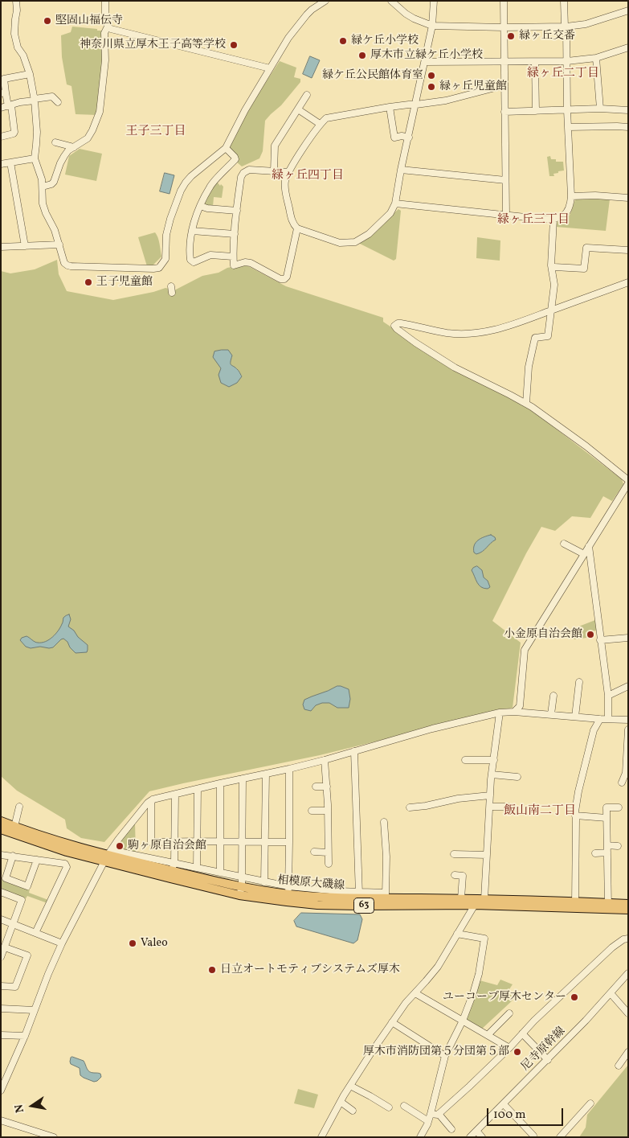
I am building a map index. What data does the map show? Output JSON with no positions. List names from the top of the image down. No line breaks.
{"streets":{"main road":["相模原大磯線","63"],"street":["尼寺原幹線"]},"districts":["緑ヶ丘二丁目","王子三丁目","緑ヶ丘四丁目","緑ヶ丘三丁目","飯山南二丁目"],"places":["堅固山福伝寺","緑ヶ丘交番","緑ケ丘小学校","神奈川県立厚木王子高等学校","厚木市立緑ケ丘小学校","緑ケ丘公民館体育室","緑ヶ丘児童館","王子児童館","小金原自治会館","駒ヶ原自治会館","Valeo","日立オートモティブシステムズ厚木","ユーコープ厚木センター","厚木市消防団第５分団第５部"],"scale_bar":"100 m","north":"left"}
